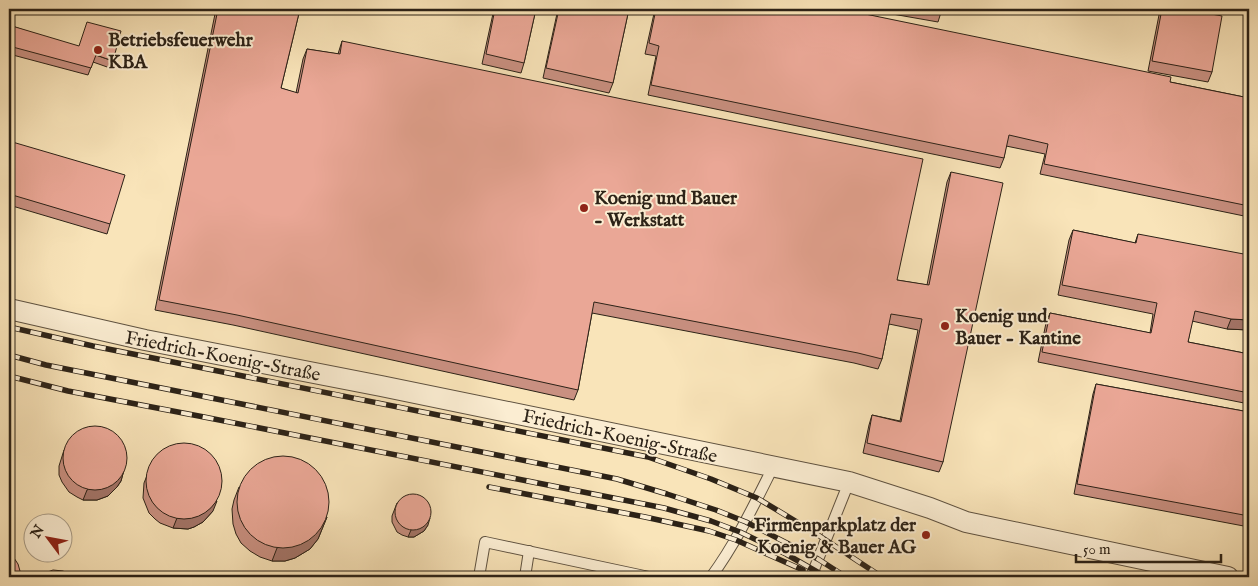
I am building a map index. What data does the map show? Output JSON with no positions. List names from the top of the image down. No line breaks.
{"streets":{"street":["Friedrich-Koenig-Straße"]},"places":["Betriebsfeuerwehr KBA","Koenig und Bauer - Werkstatt","Koenig und Bauer - Kantine","Firmenparkplatz der Koenig & Bauer AG"],"scale_bar":"50 m","north":"top left"}
